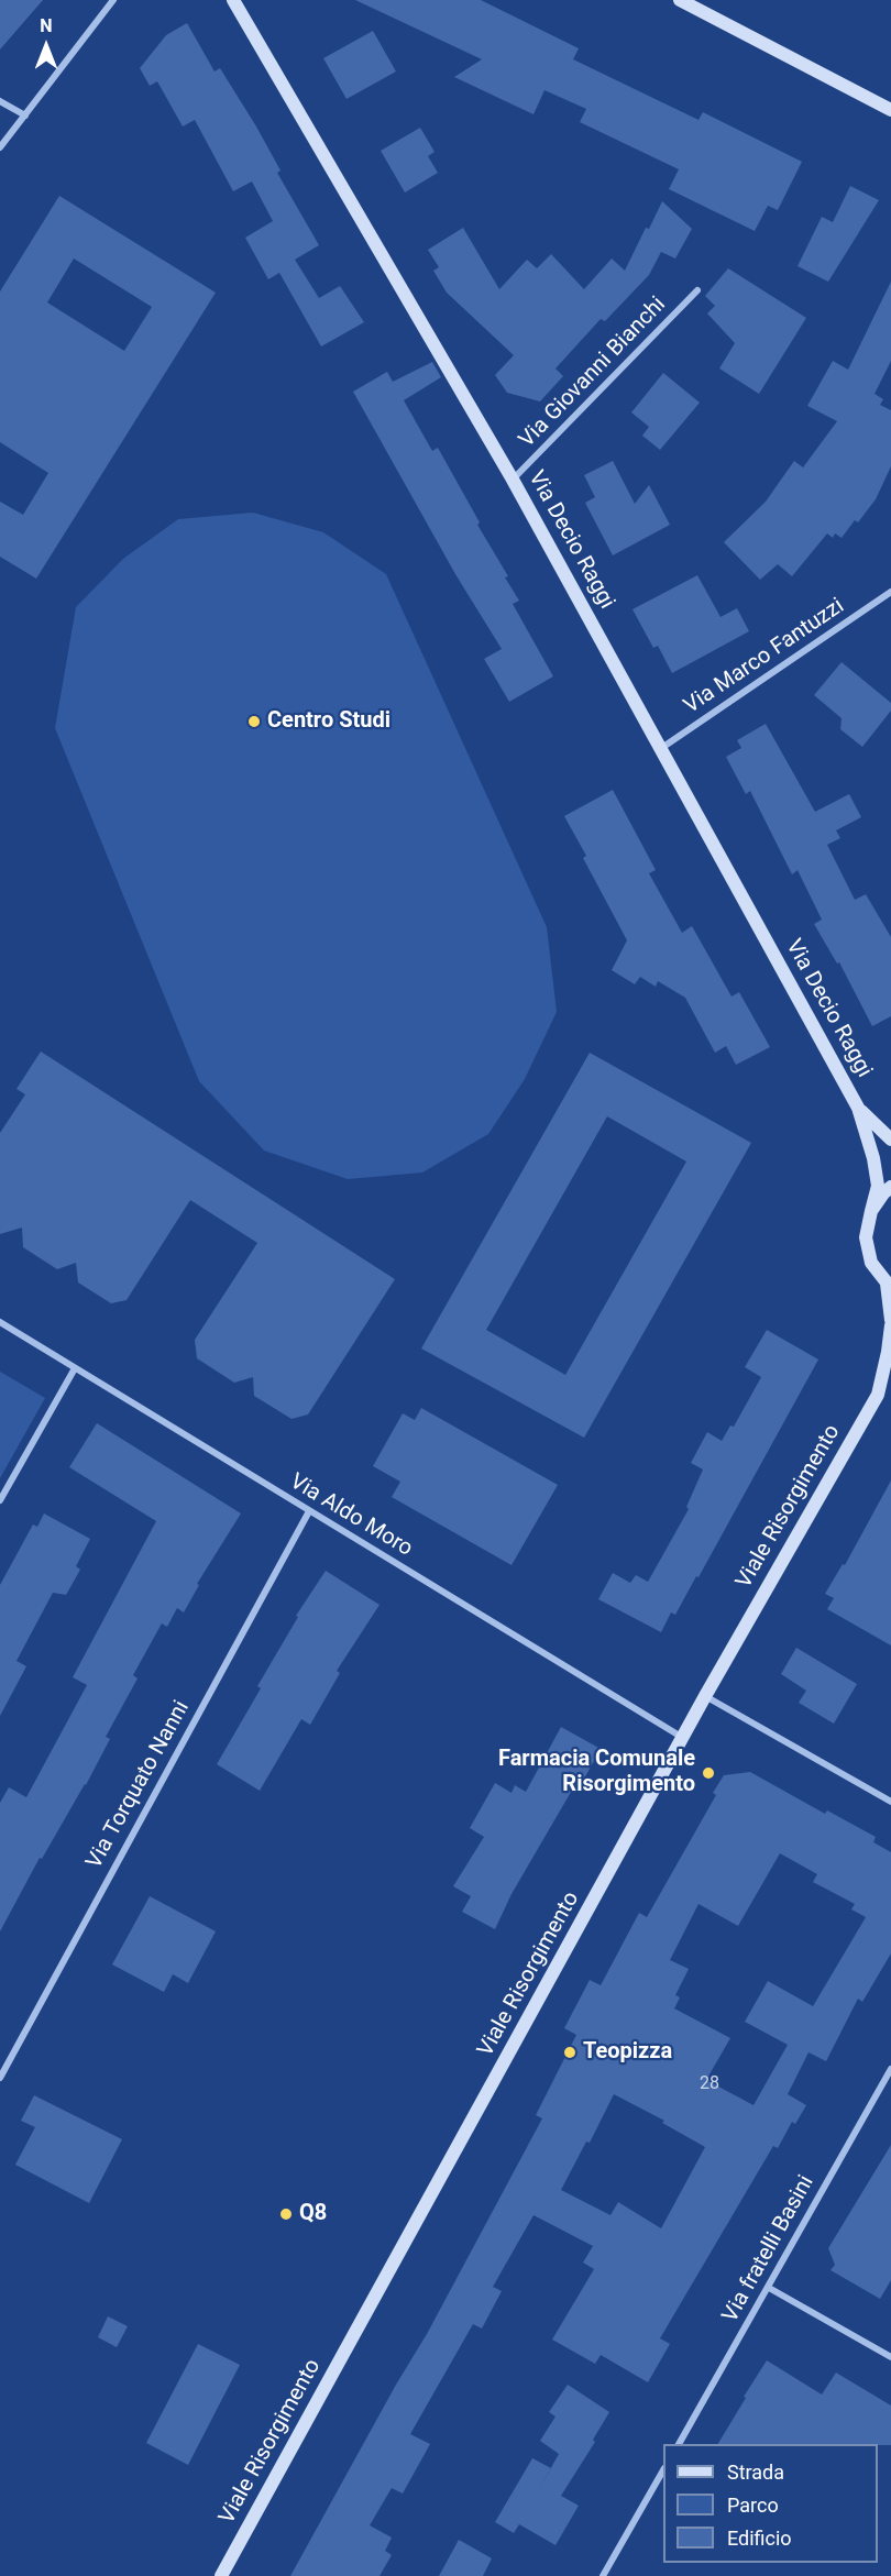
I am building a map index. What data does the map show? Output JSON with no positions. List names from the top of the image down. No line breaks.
{"streets":{"street":["Via Giovanni Bianchi","Via Decio Raggi","Via Marco Fantuzzi","Viale Risorgimento","Via Aldo Moro","Via Torquato Nanni","Via fratelli Basini"]},"crossings":[["Via Giovanni Bianchi","Via Decio Raggi"],["Via Decio Raggi","Via Marco Fantuzzi"],["Viale Risorgimento","Via Aldo Moro"],["Via Aldo Moro","Via Torquato Nanni"]],"places":["Centro Studi","Farmacia Comunale Risorgimento","Teopizza","Q8"],"house_numbers":["28"],"legend":["Strada","Parco","Edificio"],"north":"top"}
